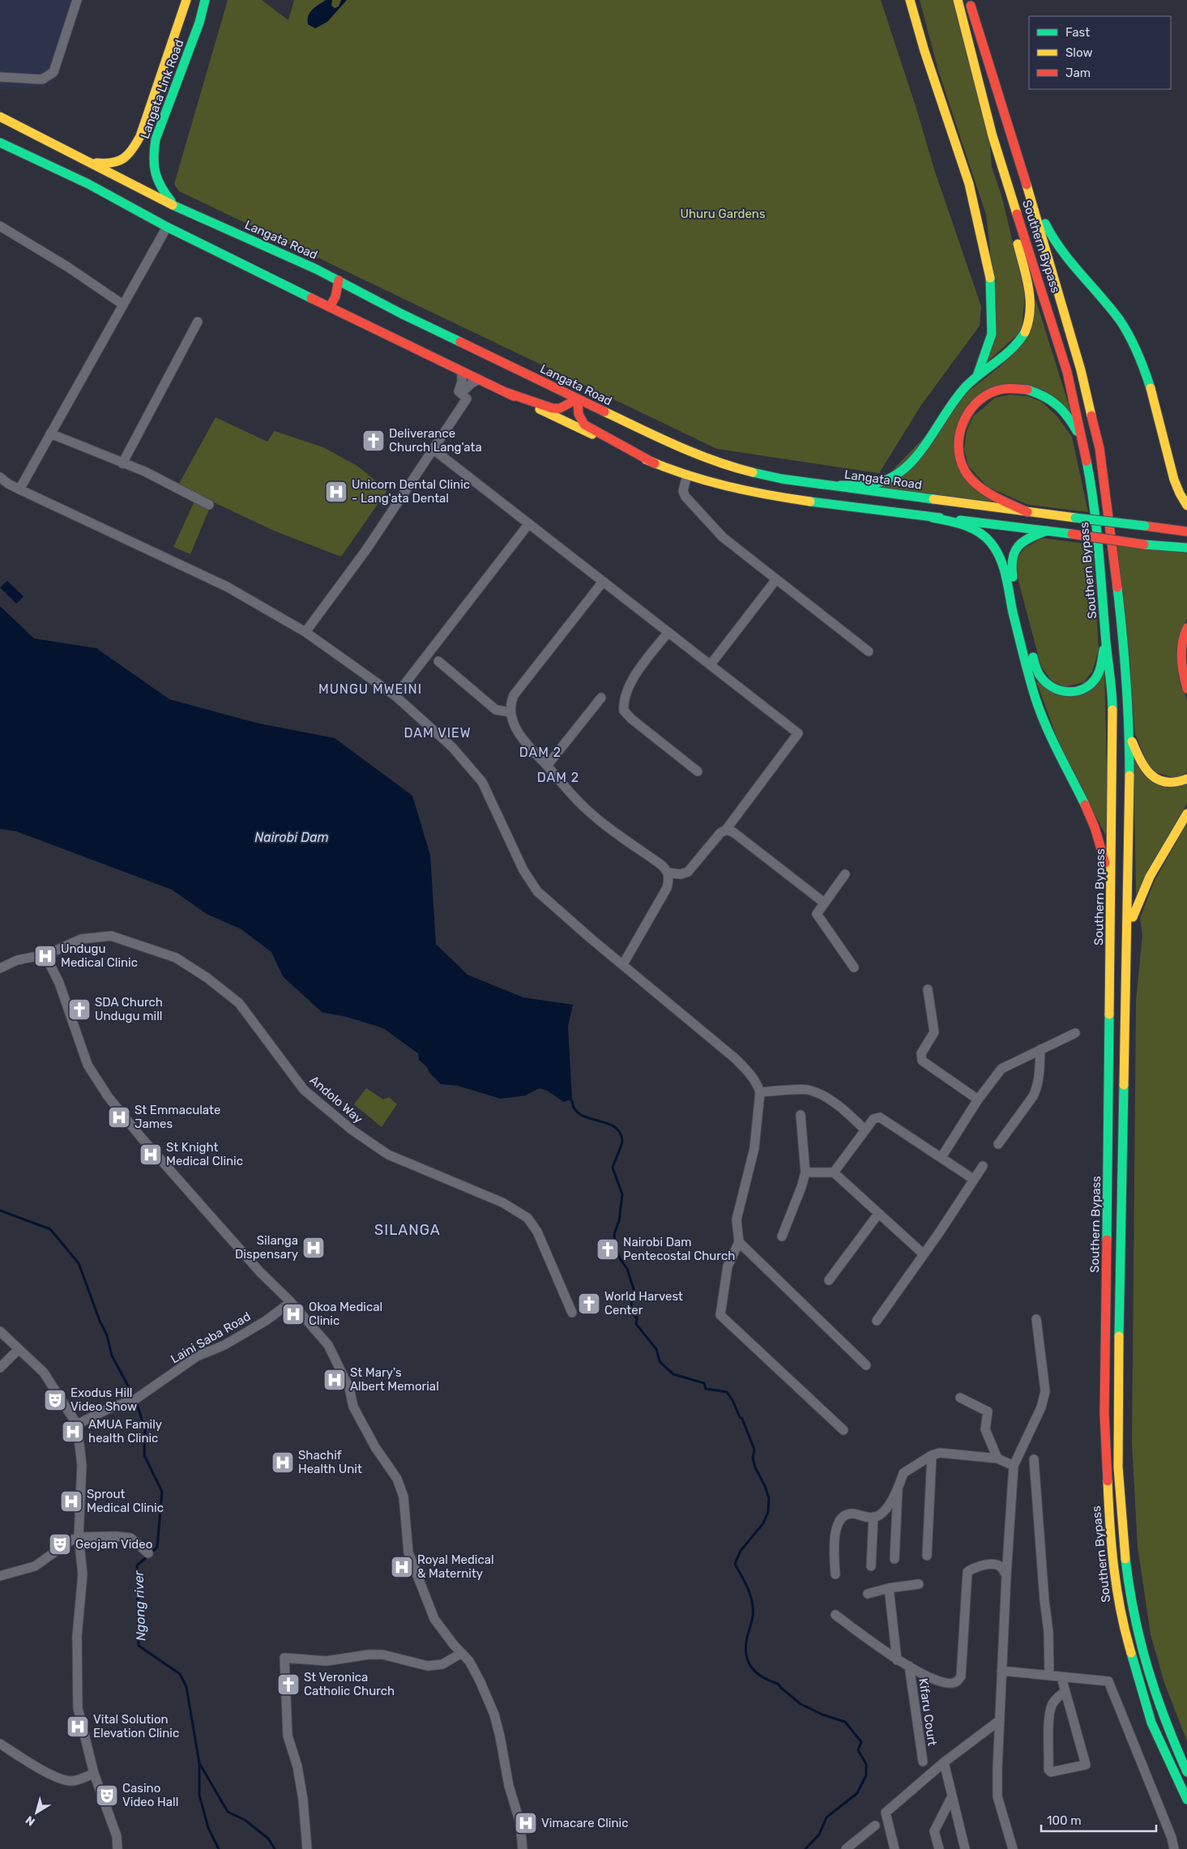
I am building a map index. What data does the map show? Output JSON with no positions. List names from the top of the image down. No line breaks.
{"streets":{"main road":["Langata Link Road","Langata Road","Southern Bypass"],"street":["Andolo Way","Laini Saba Road","Kifaru Court"]},"crossings":[["Langata Link Road","Langata Road"]],"districts":["MUNGU MWEINI","DAM VIEW","DAM 2","DAM 2","SILANGA"],"water":["Nairobi Dam","Ngong river"],"parks":["Uhuru Gardens"],"places":{"church":["Deliverance Church Lang'ata","SDA Church Undugu mill","Nairobi Dam Pentecostal Church","World Harvest Center","St Veronica Catholic Church"],"hospital":["Unicorn Dental Clinic - Lang'ata Dental","Undugu Medical Clinic","St Emmaculate James","St Knight Medical Clinic","Silanga Dispensary","Okoa Medical Clinic","St Mary's Albert Memorial","AMUA Family health Clinic","Shachif Health Unit","Sprout Medical Clinic","Royal Medical & Maternity","Vital Solution Elevation Clinic","Vimacare Clinic"],"theatre":["Exodus Hill Video Show","Geojam Video","Casino Video Hall"]},"legend":["Fast","Slow","Jam"],"scale_bar":"100 m","north":"bottom left"}
